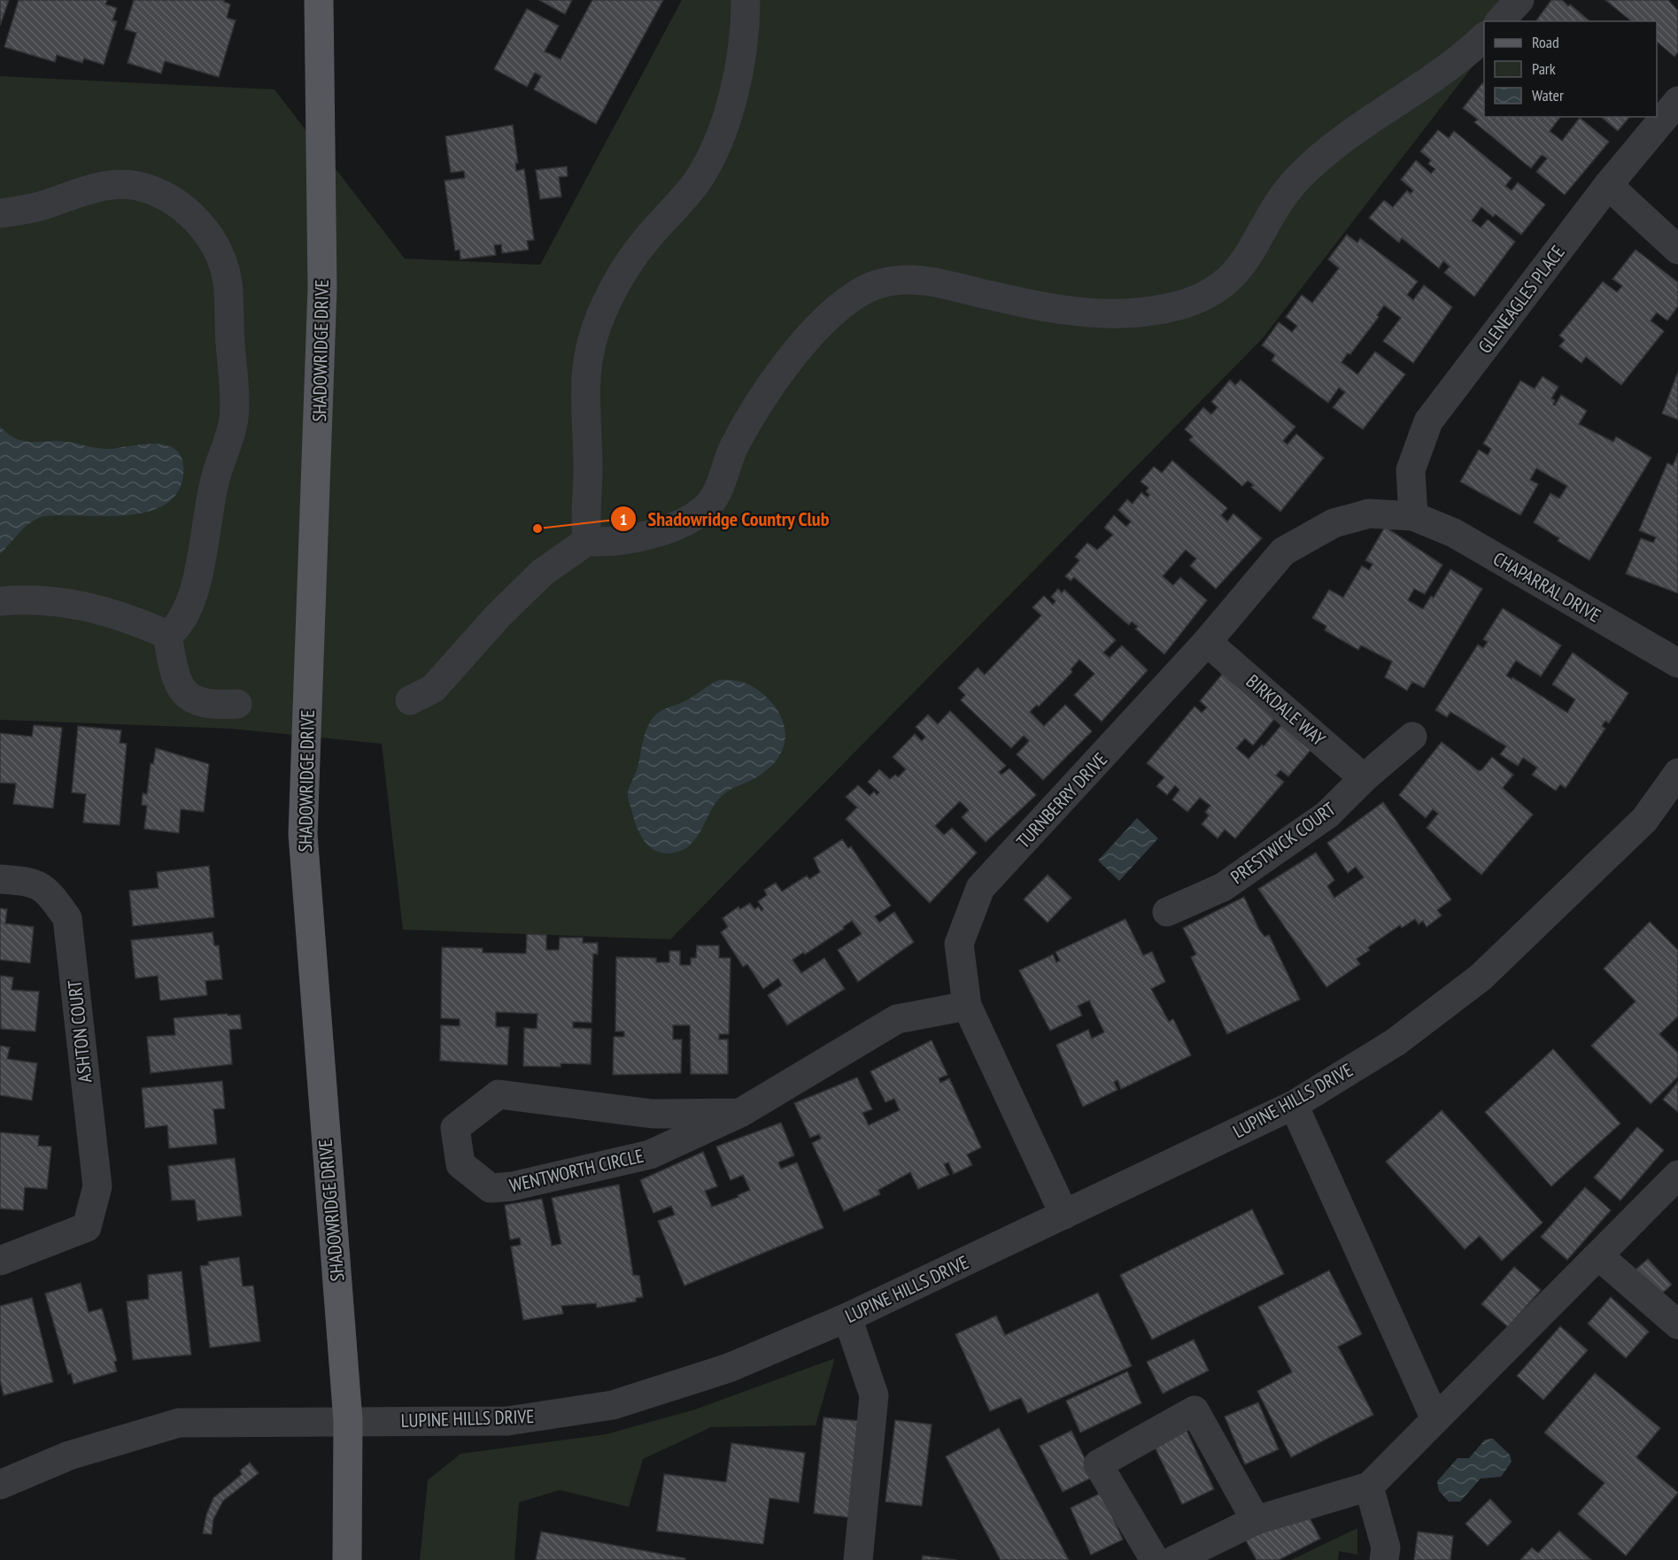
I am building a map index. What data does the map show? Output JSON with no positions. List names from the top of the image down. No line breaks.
{"streets":{"main road":["SHADOWRIDGE DRIVE"],"street":["GLENEAGLES PLACE","CHAPARRAL DRIVE","BIRKDALE WAY","TURNBERRY DRIVE","PRESTWICK COURT","ASHTON COURT","LUPINE HILLS DRIVE","WENTWORTH CIRCLE"]},"crossings":[["GLENEAGLES PLACE","CHAPARRAL DRIVE"],["GLENEAGLES PLACE","TURNBERRY DRIVE"],["SHADOWRIDGE DRIVE","LUPINE HILLS DRIVE"],["CHAPARRAL DRIVE","TURNBERRY DRIVE"],["BIRKDALE WAY","TURNBERRY DRIVE"],["BIRKDALE WAY","PRESTWICK COURT"],["TURNBERRY DRIVE","LUPINE HILLS DRIVE"],["TURNBERRY DRIVE","WENTWORTH CIRCLE"]],"places":["Shadowridge Country Club"],"legend":["Road","Park","Water"]}
